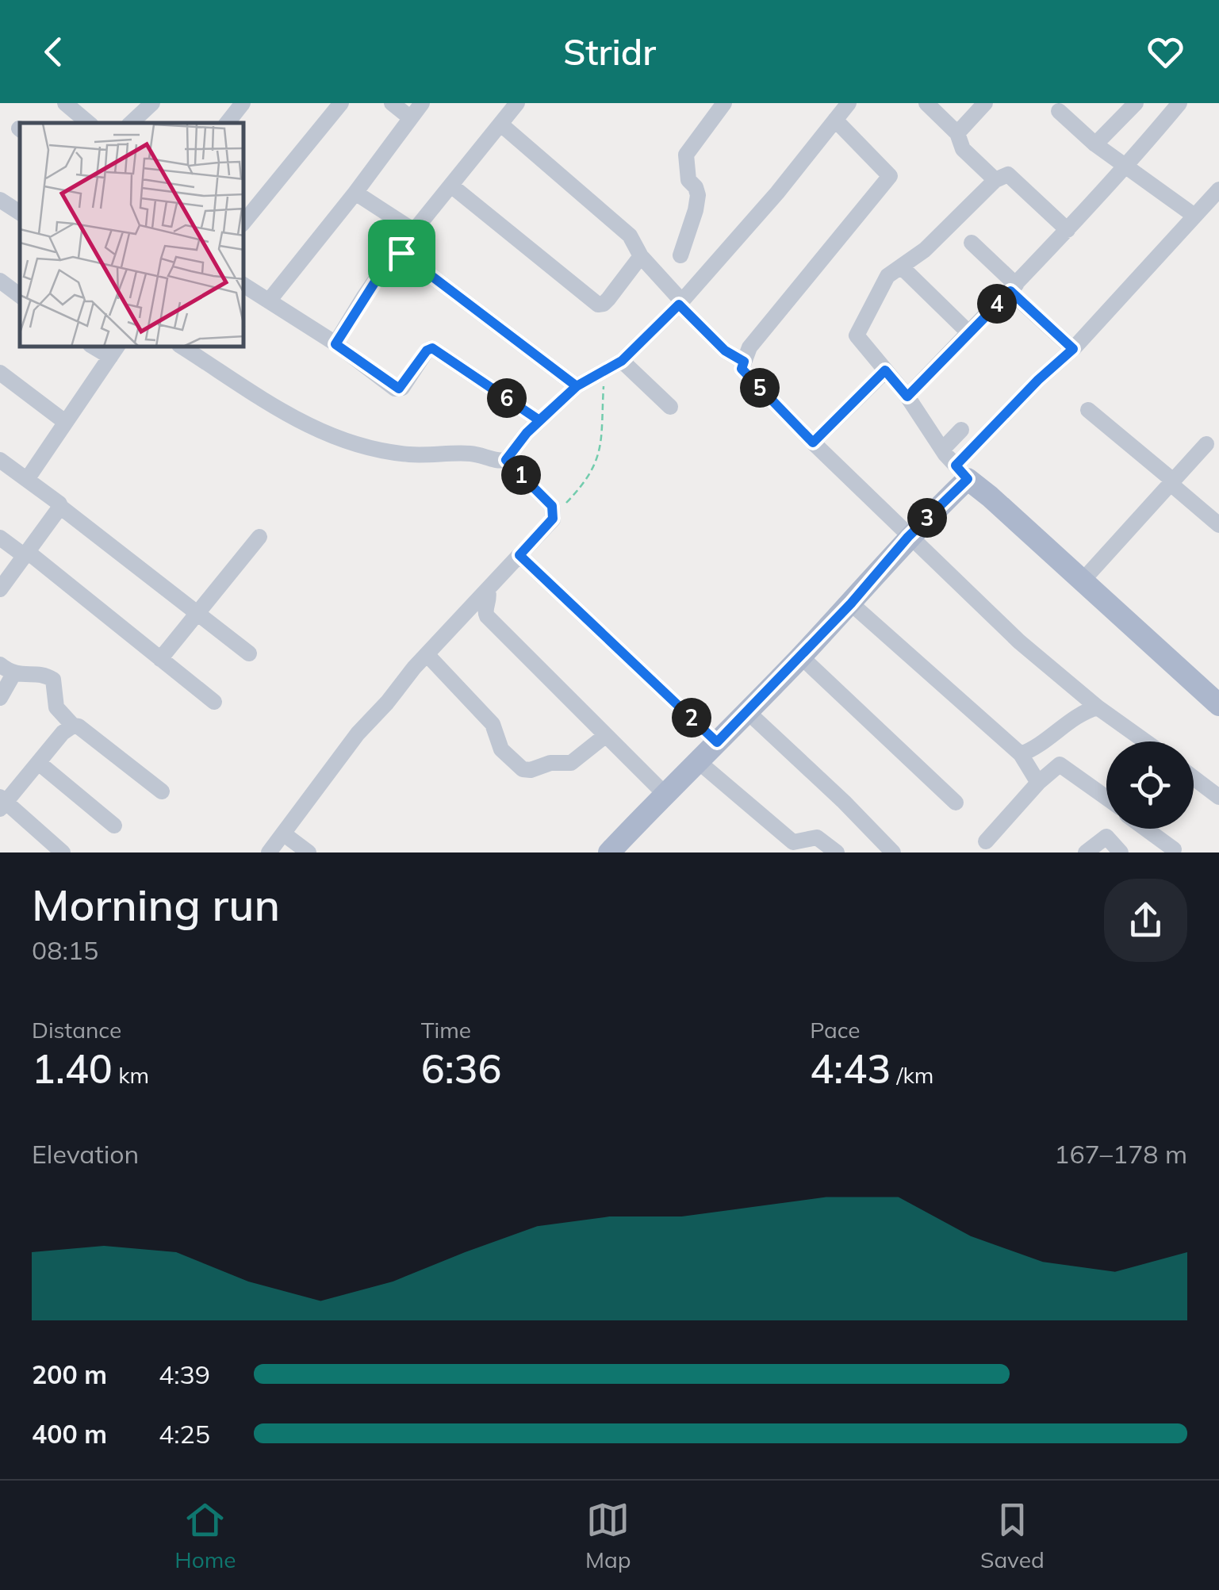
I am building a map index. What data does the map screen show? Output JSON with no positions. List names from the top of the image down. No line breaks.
{"page":{"header":"Stridr","pins":["4","5","6","1","3","2"],"heading":["Morning run","08:15"],"stats":[["Distance","1.40 km"],["Time","6:36"],["Pace","4:43 /km"]],"chart":["Elevation","167–178 m"],"list":[{"name":"200 m","note":"4:39"},{"name":"400 m","note":"4:25"}],"tabs":["Home","Map","Saved"]}}
